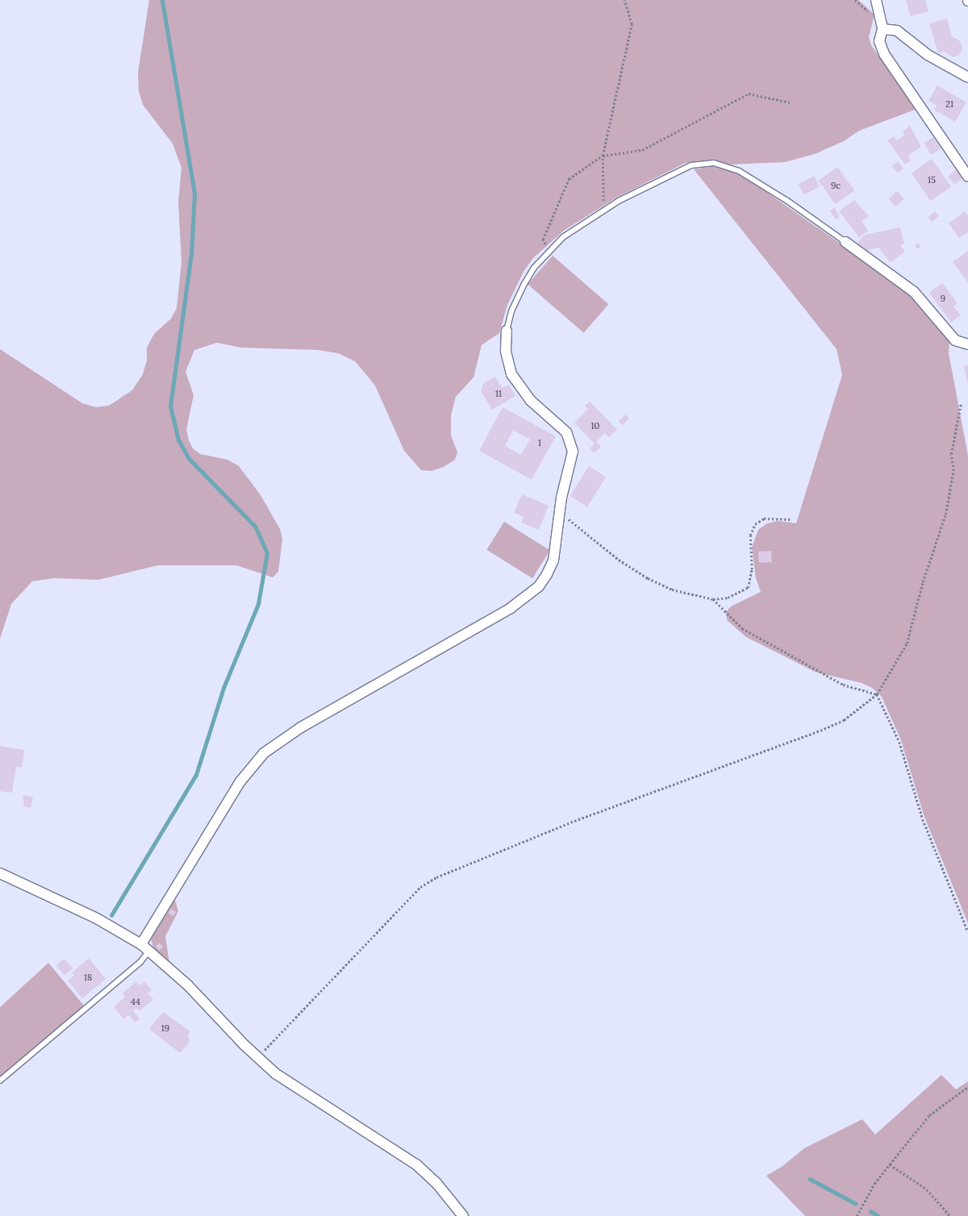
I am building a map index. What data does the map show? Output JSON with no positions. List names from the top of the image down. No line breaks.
{"house_numbers":["21","15","9c","9","11","10","1","18","44","19"]}
